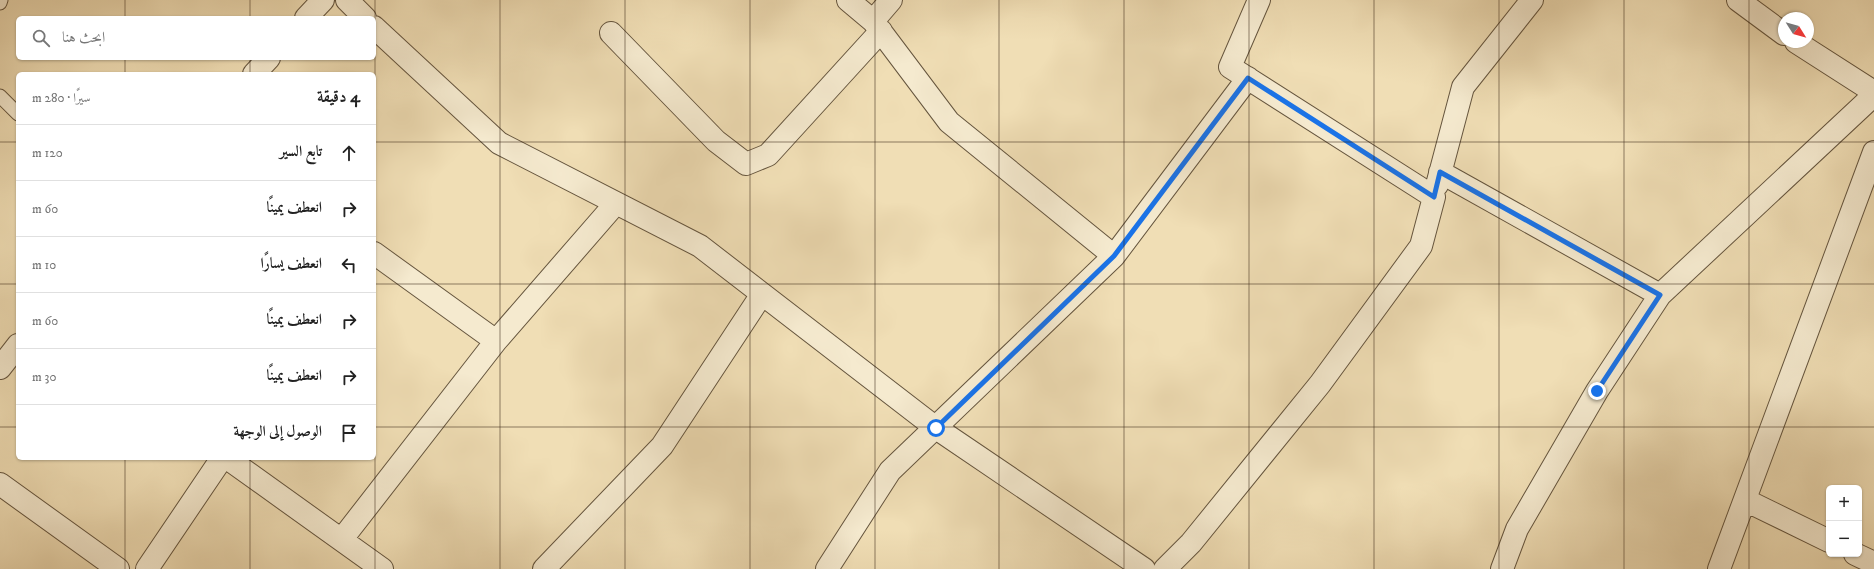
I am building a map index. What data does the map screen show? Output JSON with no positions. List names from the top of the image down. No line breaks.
{"north":"bottom right","page":{"search":"ابحث هنا","heading":["4 دقيقة","سيرًا · 280 m"],"list":[["تابع السير","120 m"],["انعطف يمينًا","60 m"],["انعطف يسارًا","10 m"],["انعطف يمينًا","60 m"],["انعطف يمينًا","30 m"],"الوصول إلى الوجهة"],"map_buttons":["+","−"]}}
